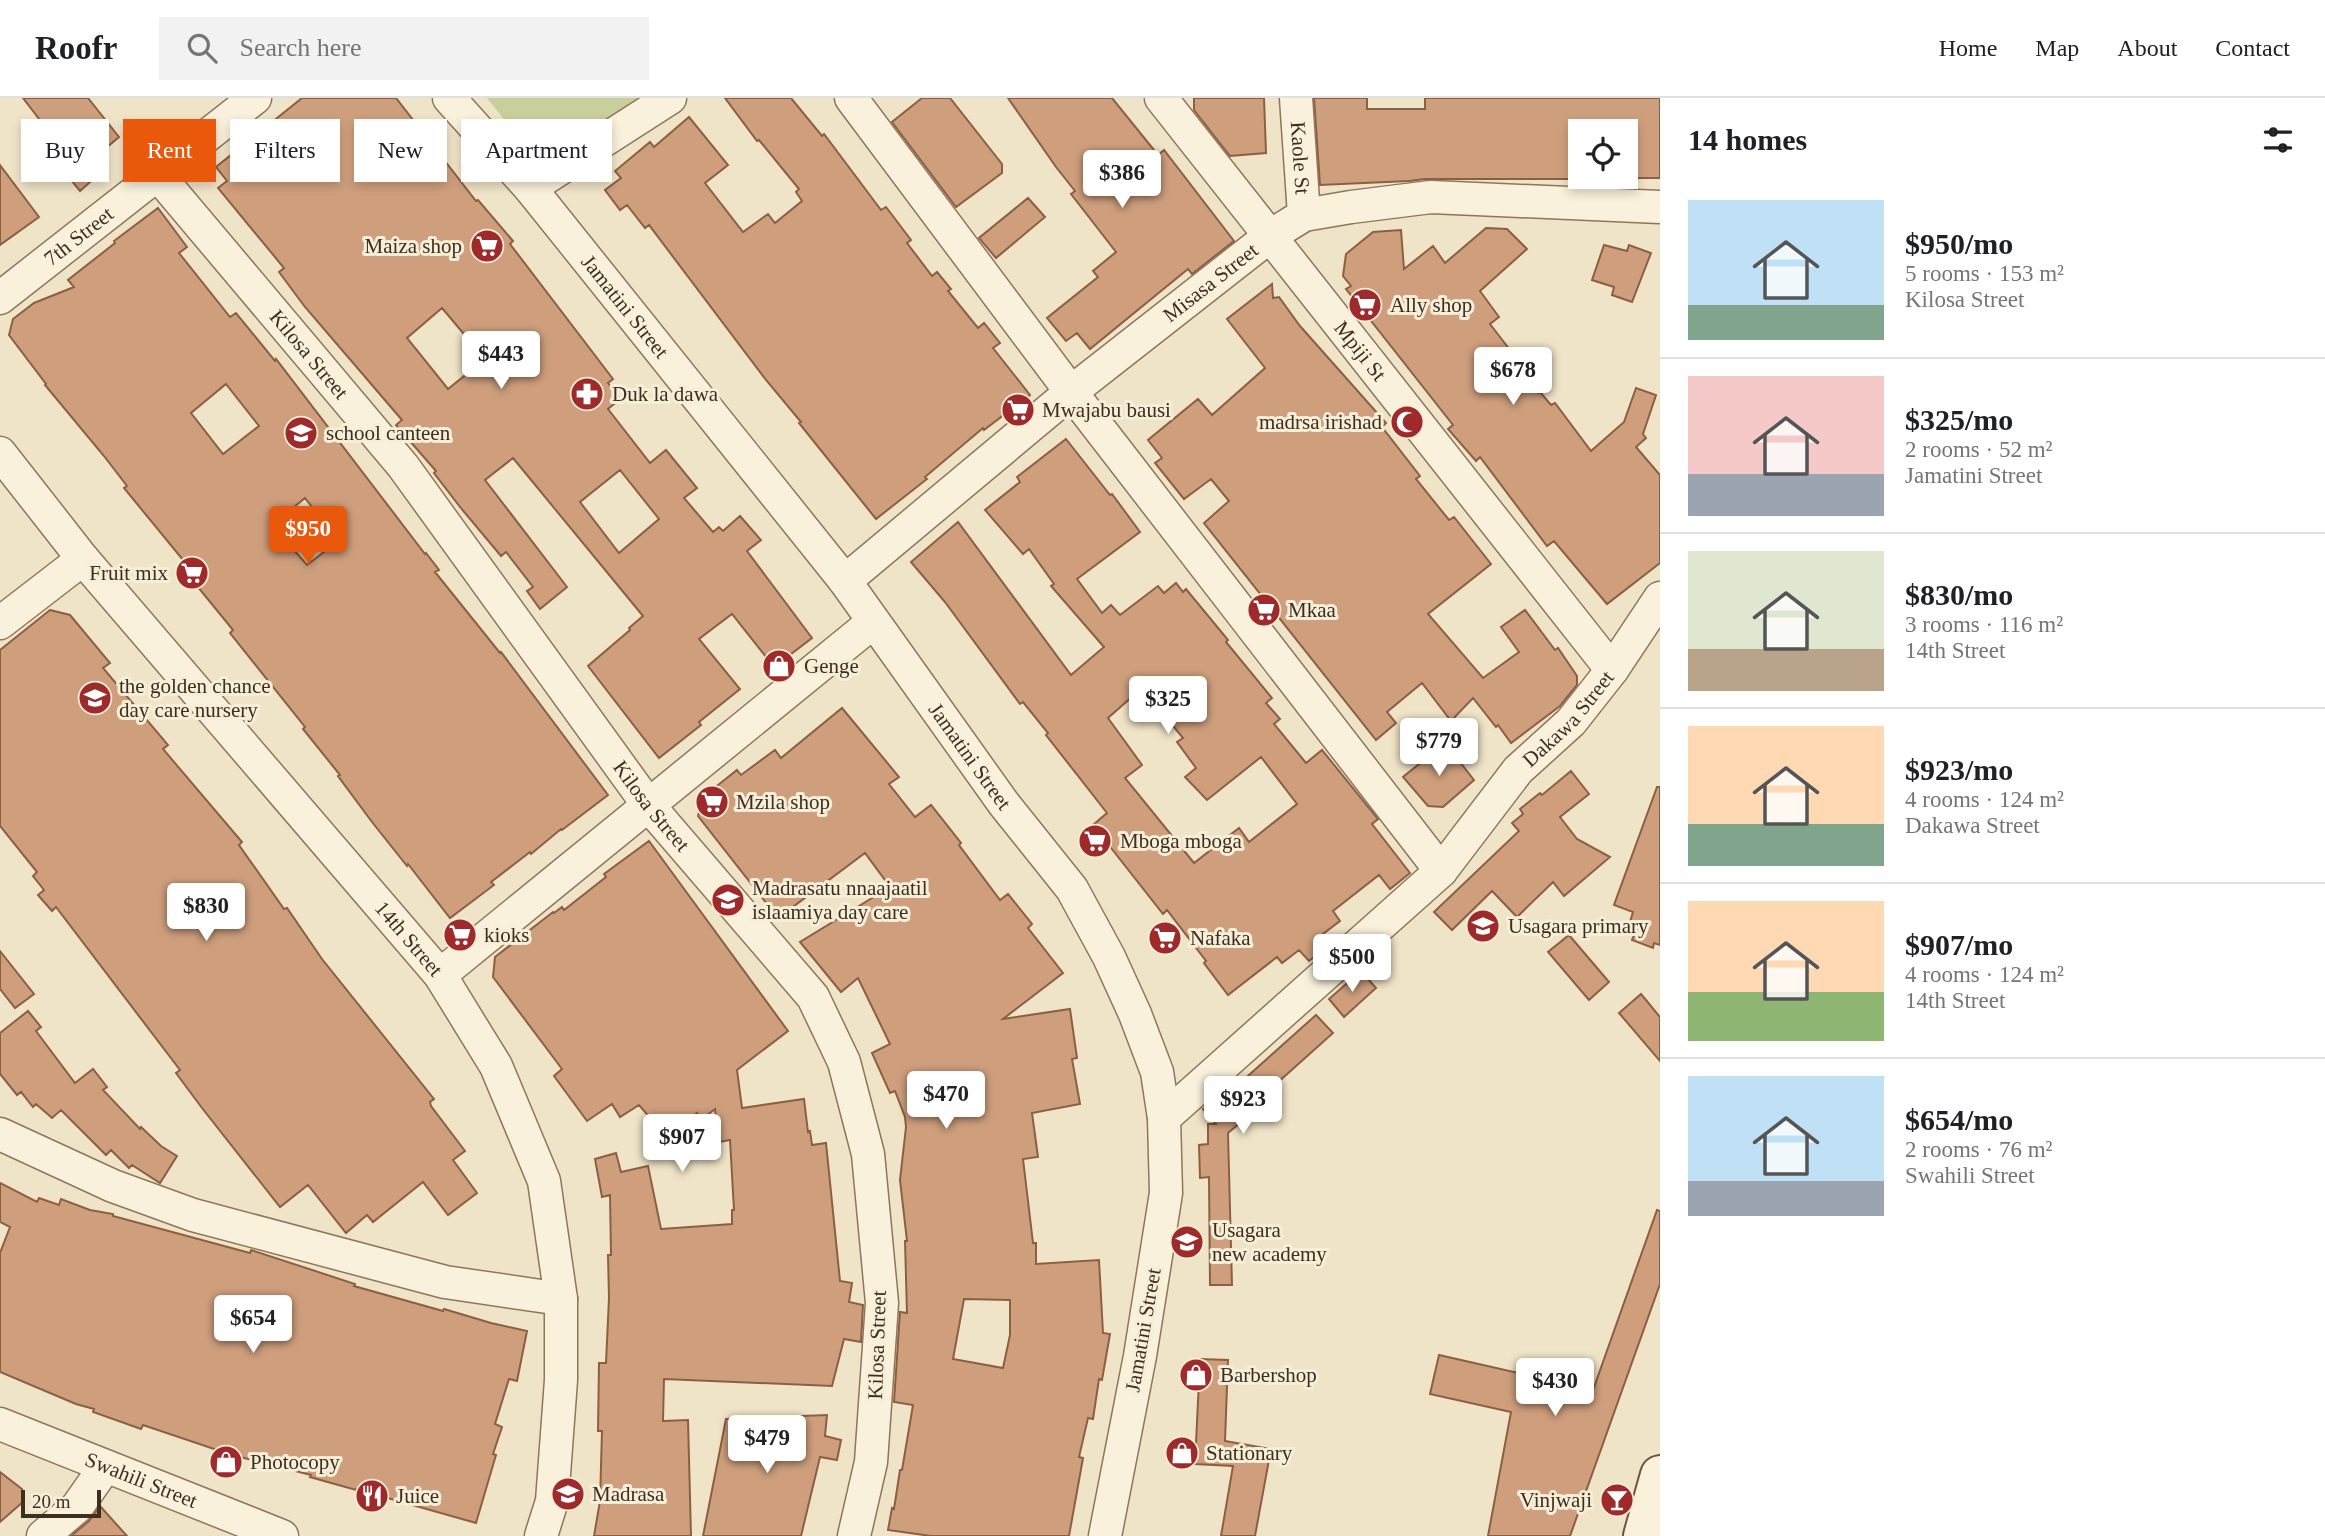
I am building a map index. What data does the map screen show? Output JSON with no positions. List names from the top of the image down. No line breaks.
{"streets":{"street":["Kaole St","7th Street","Misasa Street","Jamatini Street","Mpiji St","Kilosa Street","Dakawa Street","14th Street","Swahili Street"]},"crossings":[["Kaole St","Misasa Street"],["Misasa Street","Jamatini Street"],["Misasa Street","Mpiji St"],["Jamatini Street","Dakawa Street"],["Mpiji St","Dakawa Street"]],"places":{"supermarket":["Maiza shop","Ally shop","Mwajabu bausi","Fruit mix","Mkaa","Mzila shop","Mboga mboga","kioks","Nafaka"],"pharmacy":["Duk la dawa"],"mosque":["madrsa irishad"],"school or university":["school canteen","the golden chance day care nursery","Madrasatu nnaajaatil islaamiya day care","Usagara primary","Usagara new academy","Madrasa"],"shop":["Genge","Barbershop","Stationary","Photocopy"],"restaurant":["Juice"],"bar":["Vinjwaji"]},"scale_bar":"20 m","page":{"header":"Roofr","search":"Search here","nav":["Home","Map","About","Contact"],"heading":"14 homes","chip":["Buy","Rent","Filters","New","Apartment"],"price":["$386","$443","$678","$950","$325","$779","$830","$500","$470","$923","$907","$654","$430","$479"],"list":[{"name":"$950/mo","note":"5 rooms · 153 m² · Kilosa Street"},{"name":"$325/mo","note":"2 rooms · 52 m² · Jamatini Street"},{"name":"$830/mo","note":"3 rooms · 116 m² · 14th Street"},{"name":"$923/mo","note":"4 rooms · 124 m² · Dakawa Street"},{"name":"$907/mo","note":"4 rooms · 124 m² · 14th Street"},{"name":"$654/mo","note":"2 rooms · 76 m² · Swahili Street"}],"scale":"20 m"}}
